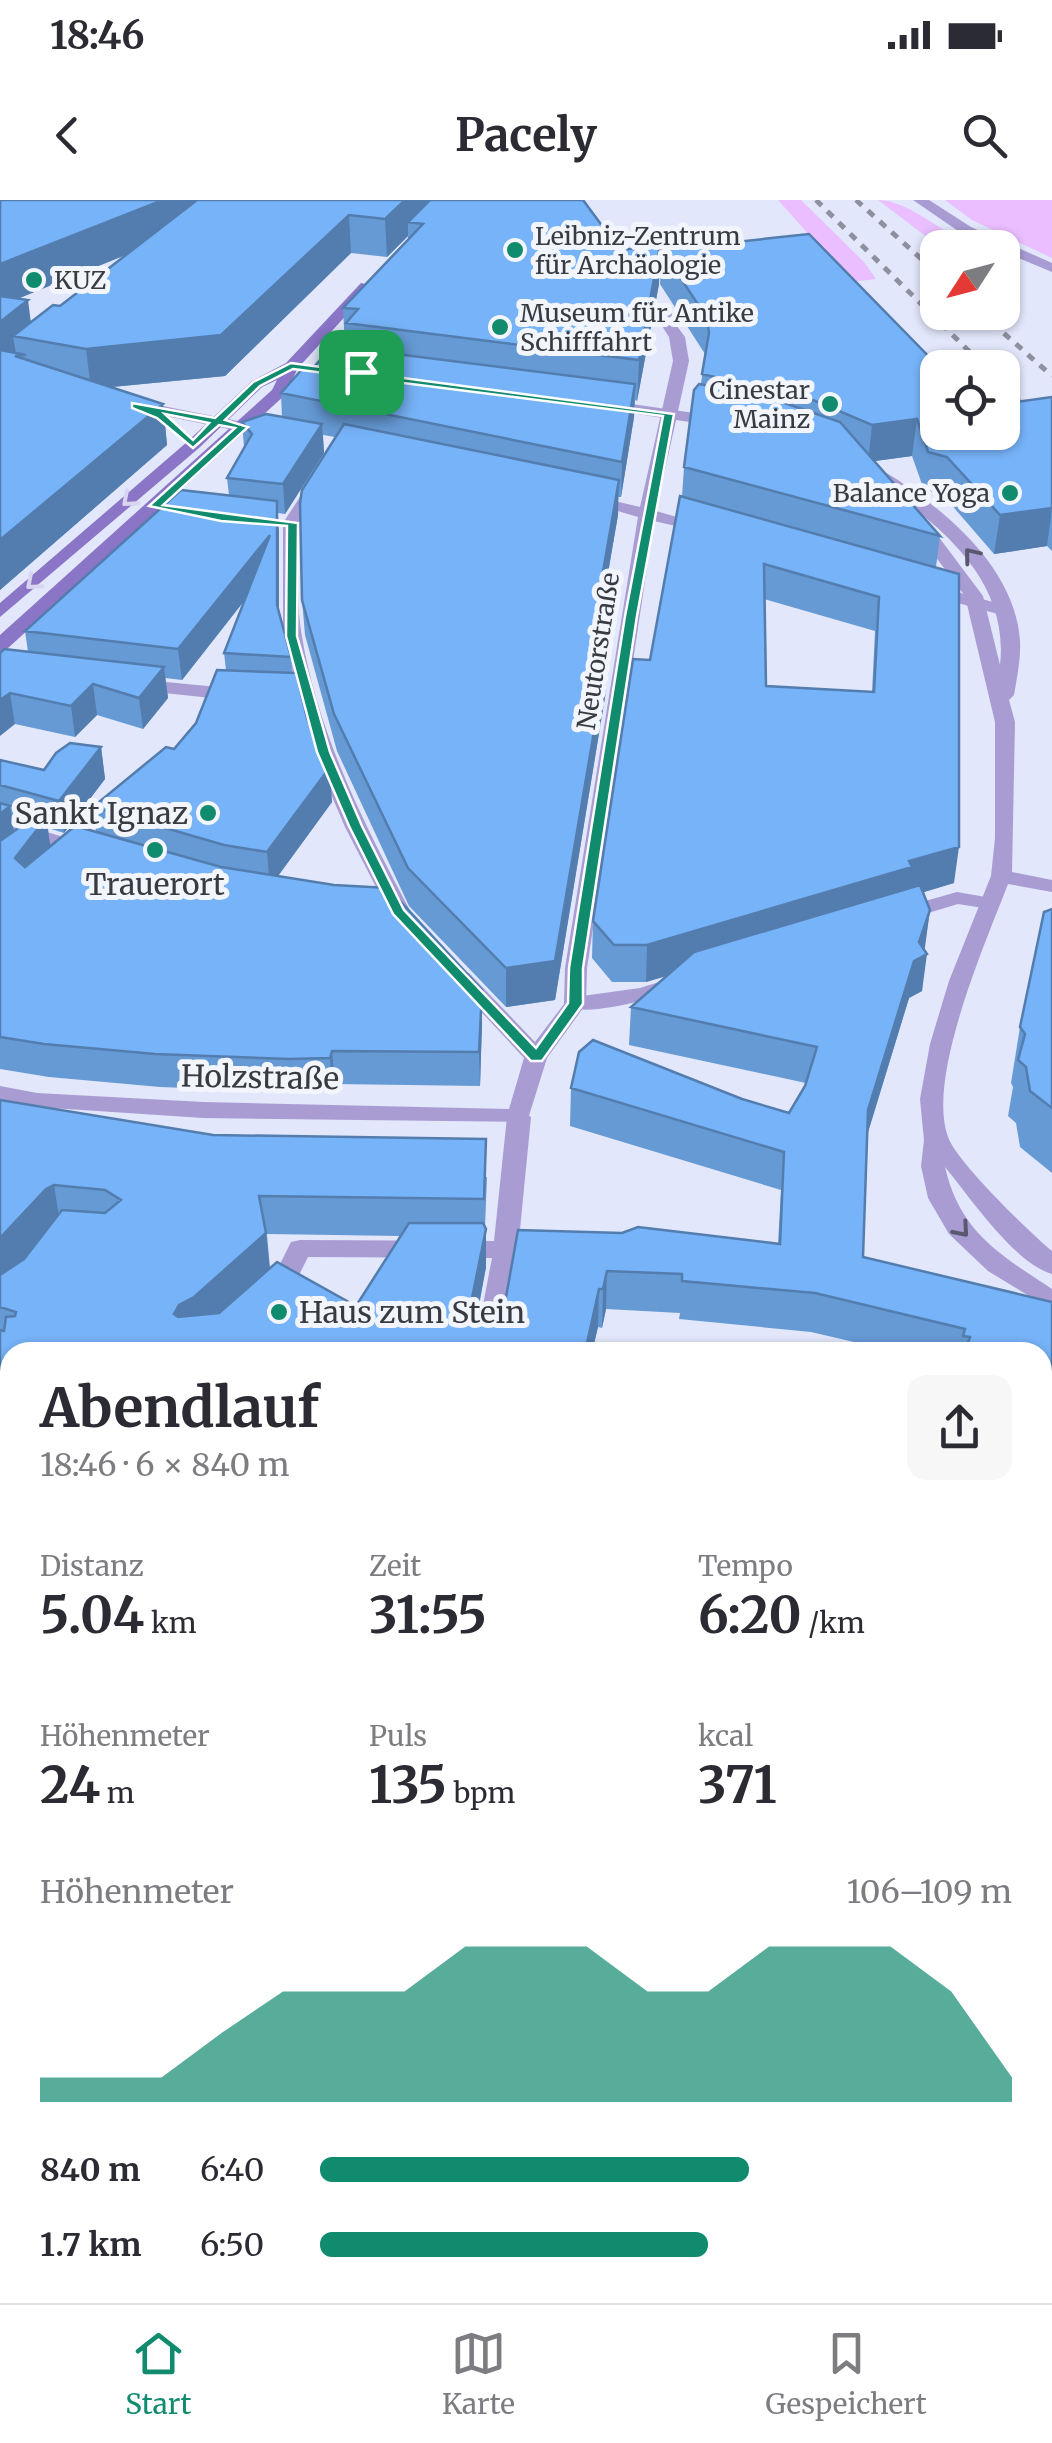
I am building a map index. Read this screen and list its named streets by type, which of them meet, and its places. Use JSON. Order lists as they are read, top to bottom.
{
  "streets": {
    "street": ["Neutorstraße", "Holzstraße"]
  },
  "places": [
    "Leibniz-Zentrum für Archäologie",
    "KUZ",
    "Museum für Antike Schifffahrt",
    "Cinestar Mainz",
    "Balance Yoga",
    "Sankt Ignaz",
    "Trauerort",
    "Haus zum Stein"
  ],
  "north": "bottom left",
  "page": {
    "status": "18:46",
    "header": "Pacely",
    "heading": ["Abendlauf", "18:46 · 6 × 840 m"],
    "stats": [
      ["Distanz", "5.04 km"],
      ["Zeit", "31:55"],
      ["Tempo", "6:20 /km"],
      ["Höhenmeter", "24 m"],
      ["Puls", "135 bpm"],
      ["kcal", "371"]
    ],
    "chart": ["Höhenmeter", "106–109 m"],
    "list": [
      {
        "name": "840 m",
        "note": "6:40"
      },
      {
        "name": "1.7 km",
        "note": "6:50"
      }
    ],
    "tabs": ["Start", "Karte", "Gespeichert"]
  }
}
